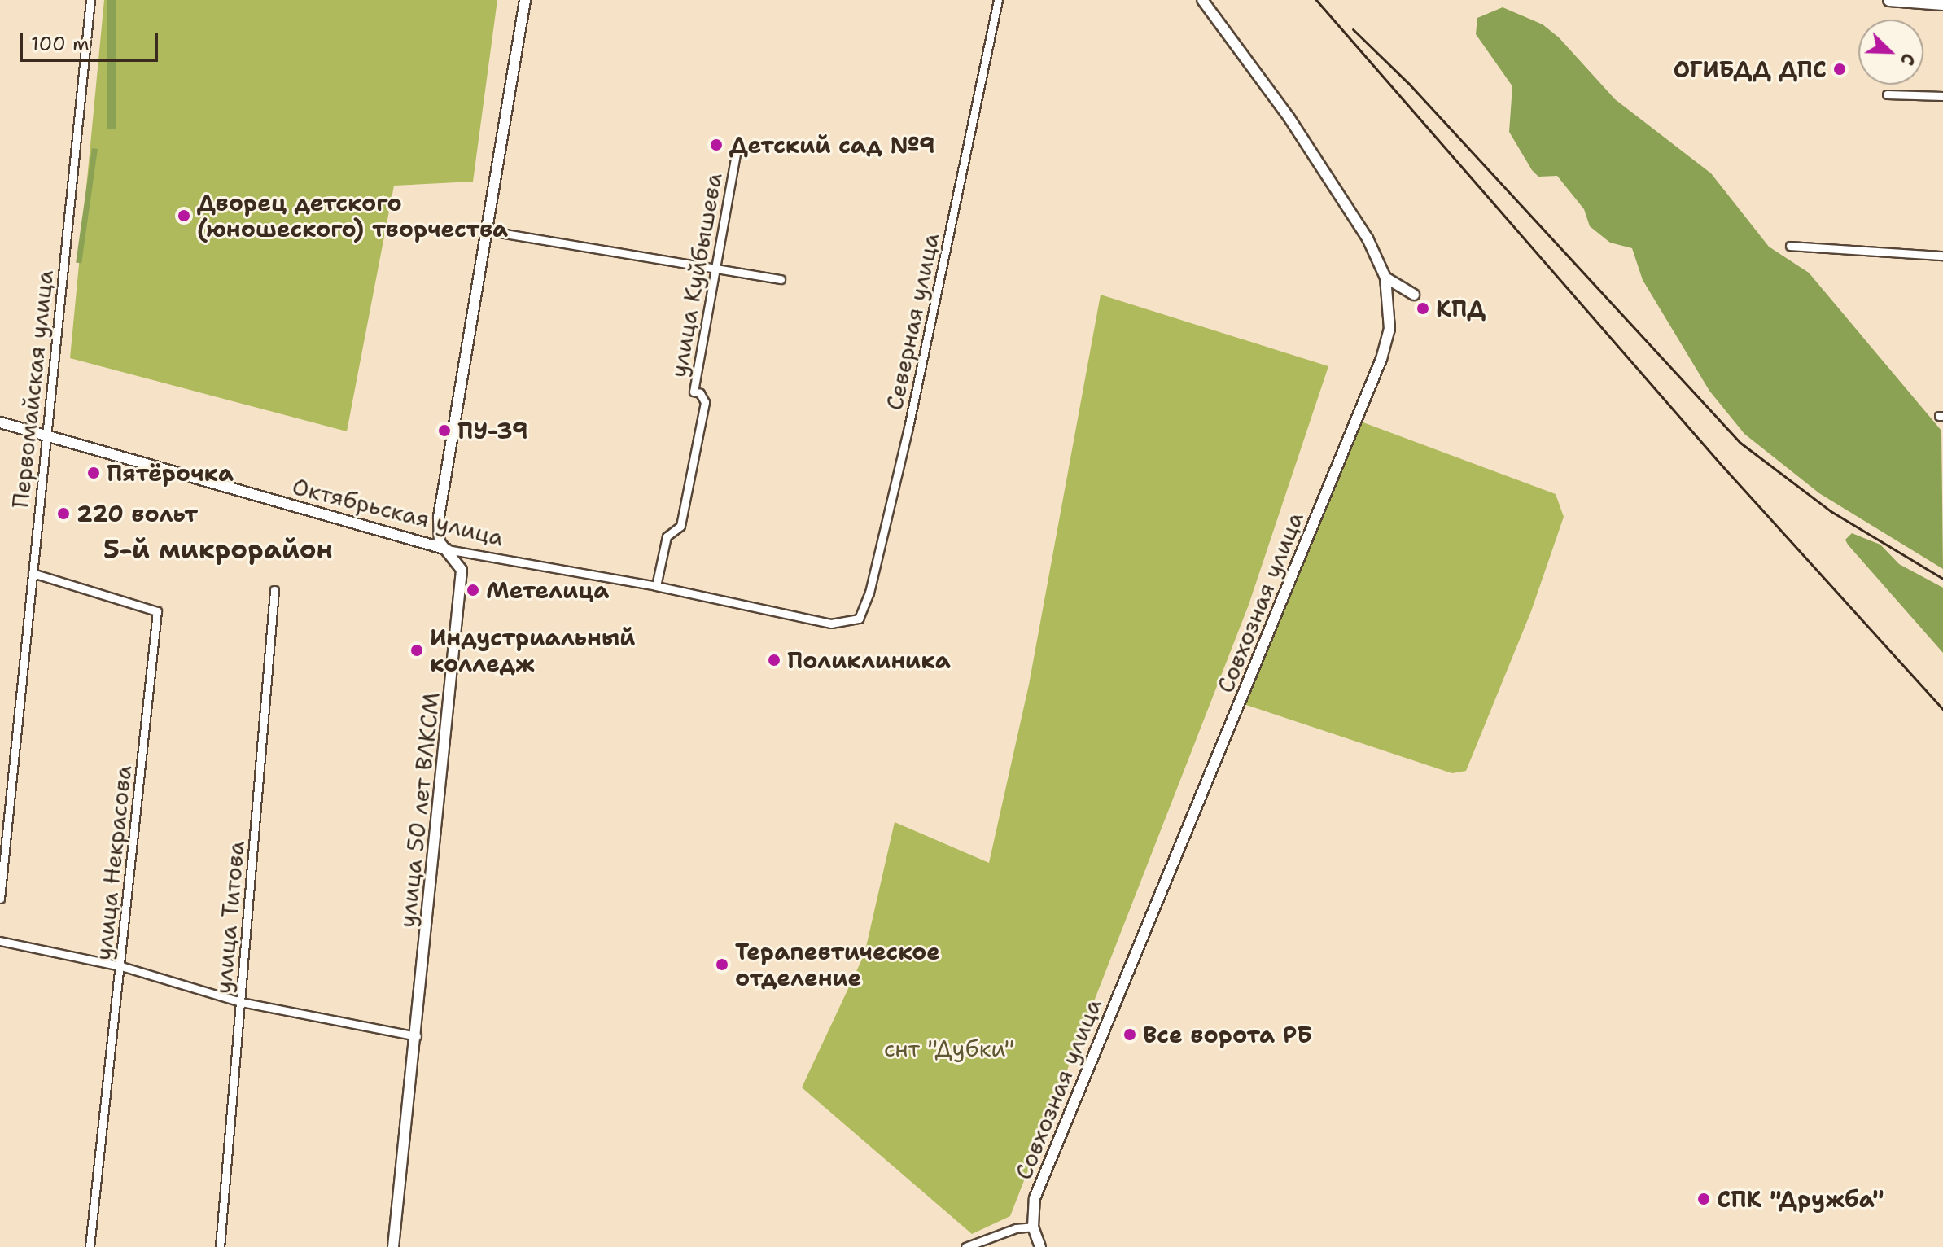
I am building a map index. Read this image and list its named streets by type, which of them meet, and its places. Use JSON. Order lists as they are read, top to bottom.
{
  "streets": {
    "street": [
      "улица Куйбышева",
      "Северная улица",
      "Первомайская улица",
      "Октябрьская улица",
      "Совхозная улица",
      "улица 50 лет ВЛКСМ",
      "улица Некрасова",
      "улица Титова"
    ]
  },
  "crossings": [
    ["улица Куйбышева", "Октябрьская улица"],
    ["Северная улица", "Октябрьская улица"],
    ["Первомайская улица", "Октябрьская улица"],
    ["Первомайская улица", "улица Некрасова"],
    ["Октябрьская улица", "улица 50 лет ВЛКСМ"]
  ],
  "districts": ["5-й микрорайон"],
  "parks": ["снт \"Дубки\""],
  "places": [
    "ОГИБДД ДПС",
    "Детский сад №9",
    "Дворец детского (юношеского) творчества",
    "КПД",
    "ПУ-39",
    "Пятёрочка",
    "220 вольт",
    "Метелица",
    "Индустриальный колледж",
    "Поликлиника",
    "Терапевтическое отделение",
    "Все ворота РБ",
    "СПК \"Дружба\""
  ],
  "scale_bar": "100 m",
  "north": "bottom right"
}
